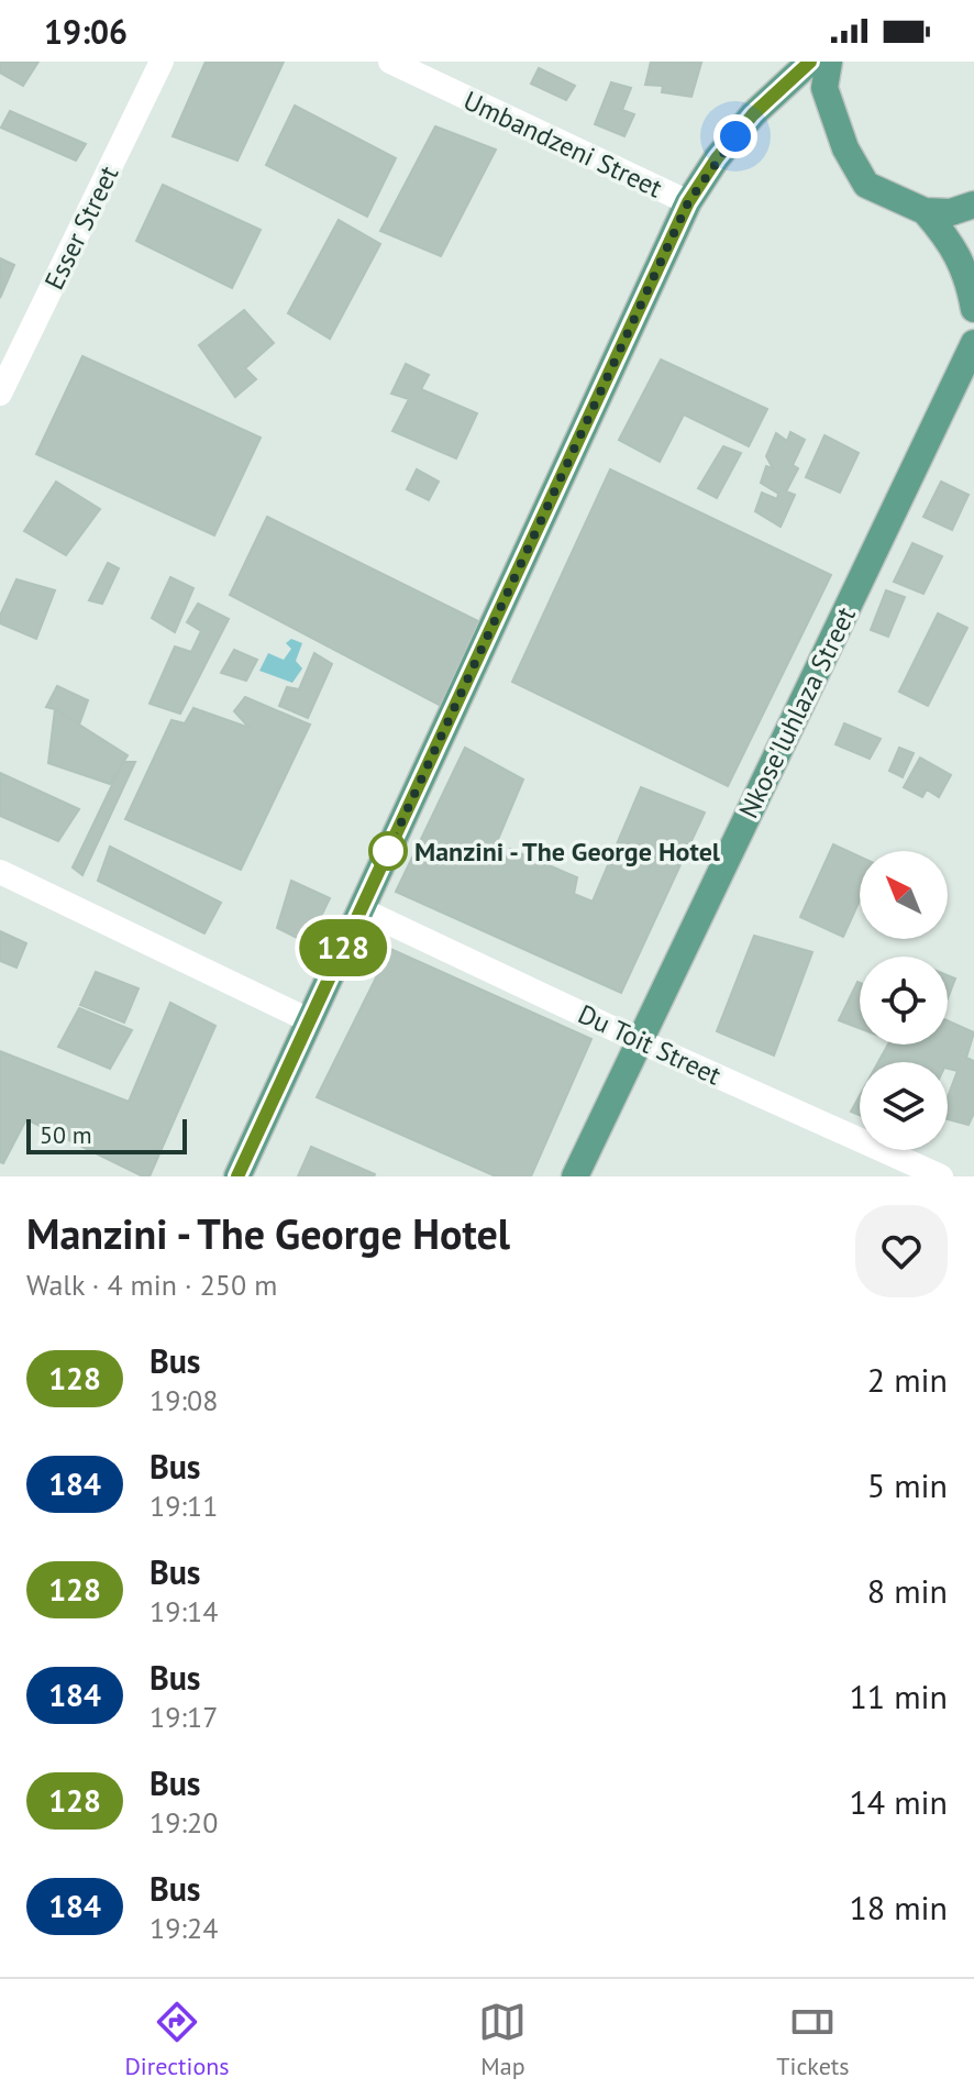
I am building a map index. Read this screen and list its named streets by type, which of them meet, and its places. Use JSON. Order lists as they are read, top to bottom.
{
  "streets": {
    "main road": ["Nkose'luhlaza Street"],
    "street": ["Umbandzeni Street", "Esser Street", "Du Toit Street"]
  },
  "crossings": [
    ["Nkose'luhlaza Street", "Du Toit Street"]
  ],
  "places": ["Manzini - The George Hotel"],
  "lines": ["bus line 128"],
  "scale_bar": "50 m",
  "north": "top left",
  "page": {
    "status": "19:06",
    "on_map": "128",
    "scale": "50 m",
    "heading": ["Manzini - The George Hotel", "Walk · 4 min · 250 m"],
    "list": [
      {
        "mark": "128",
        "name": "Bus",
        "note": "19:08",
        "value": "2 min"
      },
      {
        "mark": "184",
        "name": "Bus",
        "note": "19:11",
        "value": "5 min"
      },
      {
        "mark": "128",
        "name": "Bus",
        "note": "19:14",
        "value": "8 min"
      },
      {
        "mark": "184",
        "name": "Bus",
        "note": "19:17",
        "value": "11 min"
      },
      {
        "mark": "128",
        "name": "Bus",
        "note": "19:20",
        "value": "14 min"
      },
      {
        "mark": "184",
        "name": "Bus",
        "note": "19:24",
        "value": "18 min"
      }
    ],
    "tabs": ["Directions", "Map", "Tickets"]
  }
}
